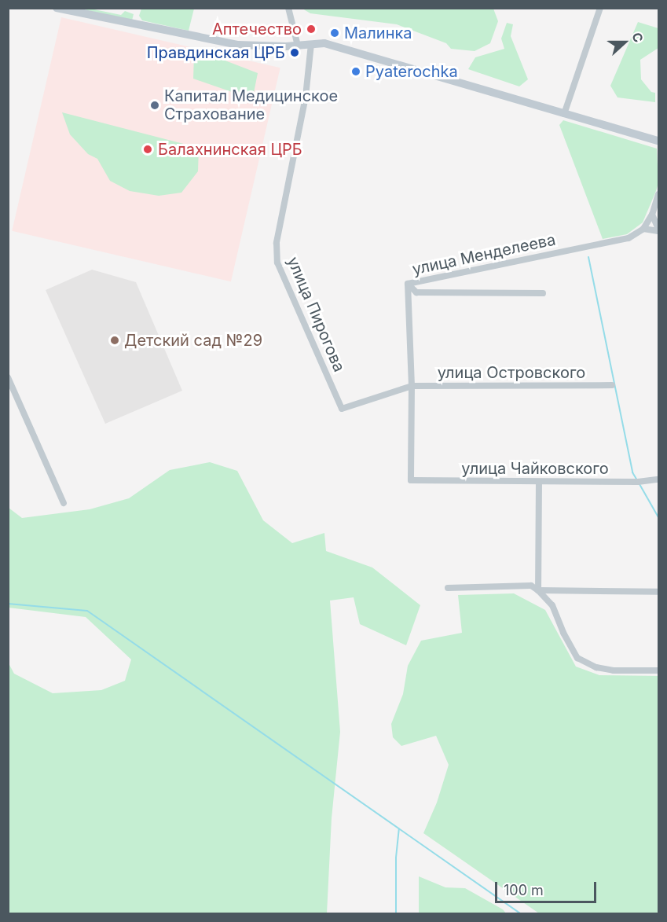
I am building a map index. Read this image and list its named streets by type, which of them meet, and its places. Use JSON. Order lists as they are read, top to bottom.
{
  "streets": {
    "street": [
      "улица Менделеева",
      "улица Пирогова",
      "улица Островского",
      "улица Чайковского"
    ]
  },
  "crossings": [
    ["улица Пирогова", "улица Островского"],
    ["улица Пирогова", "улица Чайковского"],
    ["улица Островского", "улица Чайковского"]
  ],
  "places": [
    "Аптечество",
    "Малинка",
    "Правдинская ЦРБ",
    "Pyaterochka",
    "Капитал Медицинское Страхование",
    "Балахнинская ЦРБ",
    "Детский сад №29"
  ],
  "scale_bar": "100 m",
  "north": "right"
}
